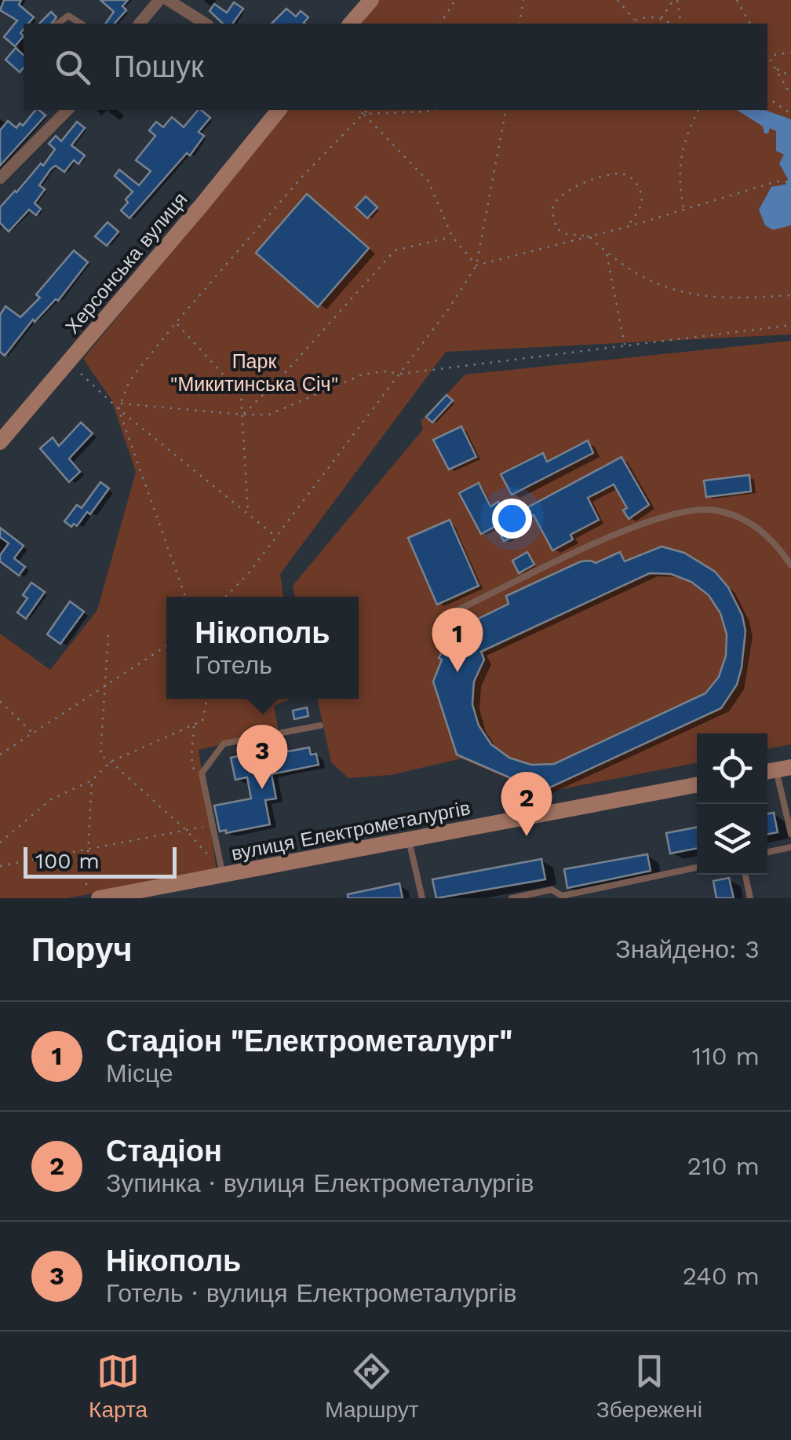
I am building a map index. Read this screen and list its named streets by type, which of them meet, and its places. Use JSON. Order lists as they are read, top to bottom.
{
  "streets": {
    "main road": ["Херсонська вулиця", "вулиця Електрометалургів"]
  },
  "parks": ["Парк \"Микитинська Січ\""],
  "scale_bar": "100 m",
  "page": {
    "search": "Пошук",
    "popup": ["Нікополь", "Готель"],
    "pins": ["1", "3", "2"],
    "scale": "100 m",
    "heading": ["Поруч", "Знайдено: 3"],
    "list": [
      {
        "mark": "1",
        "name": "Стадіон \"Електрометалург\"",
        "note": "Місце",
        "value": "110 m"
      },
      {
        "mark": "2",
        "name": "Стадіон",
        "note": "Зупинка · вулиця Електрометалургів",
        "value": "210 m"
      },
      {
        "mark": "3",
        "name": "Нікополь",
        "note": "Готель · вулиця Електрометалургів",
        "value": "240 m"
      }
    ],
    "nav": ["Карта", "Маршрут", "Збережені"]
  }
}
